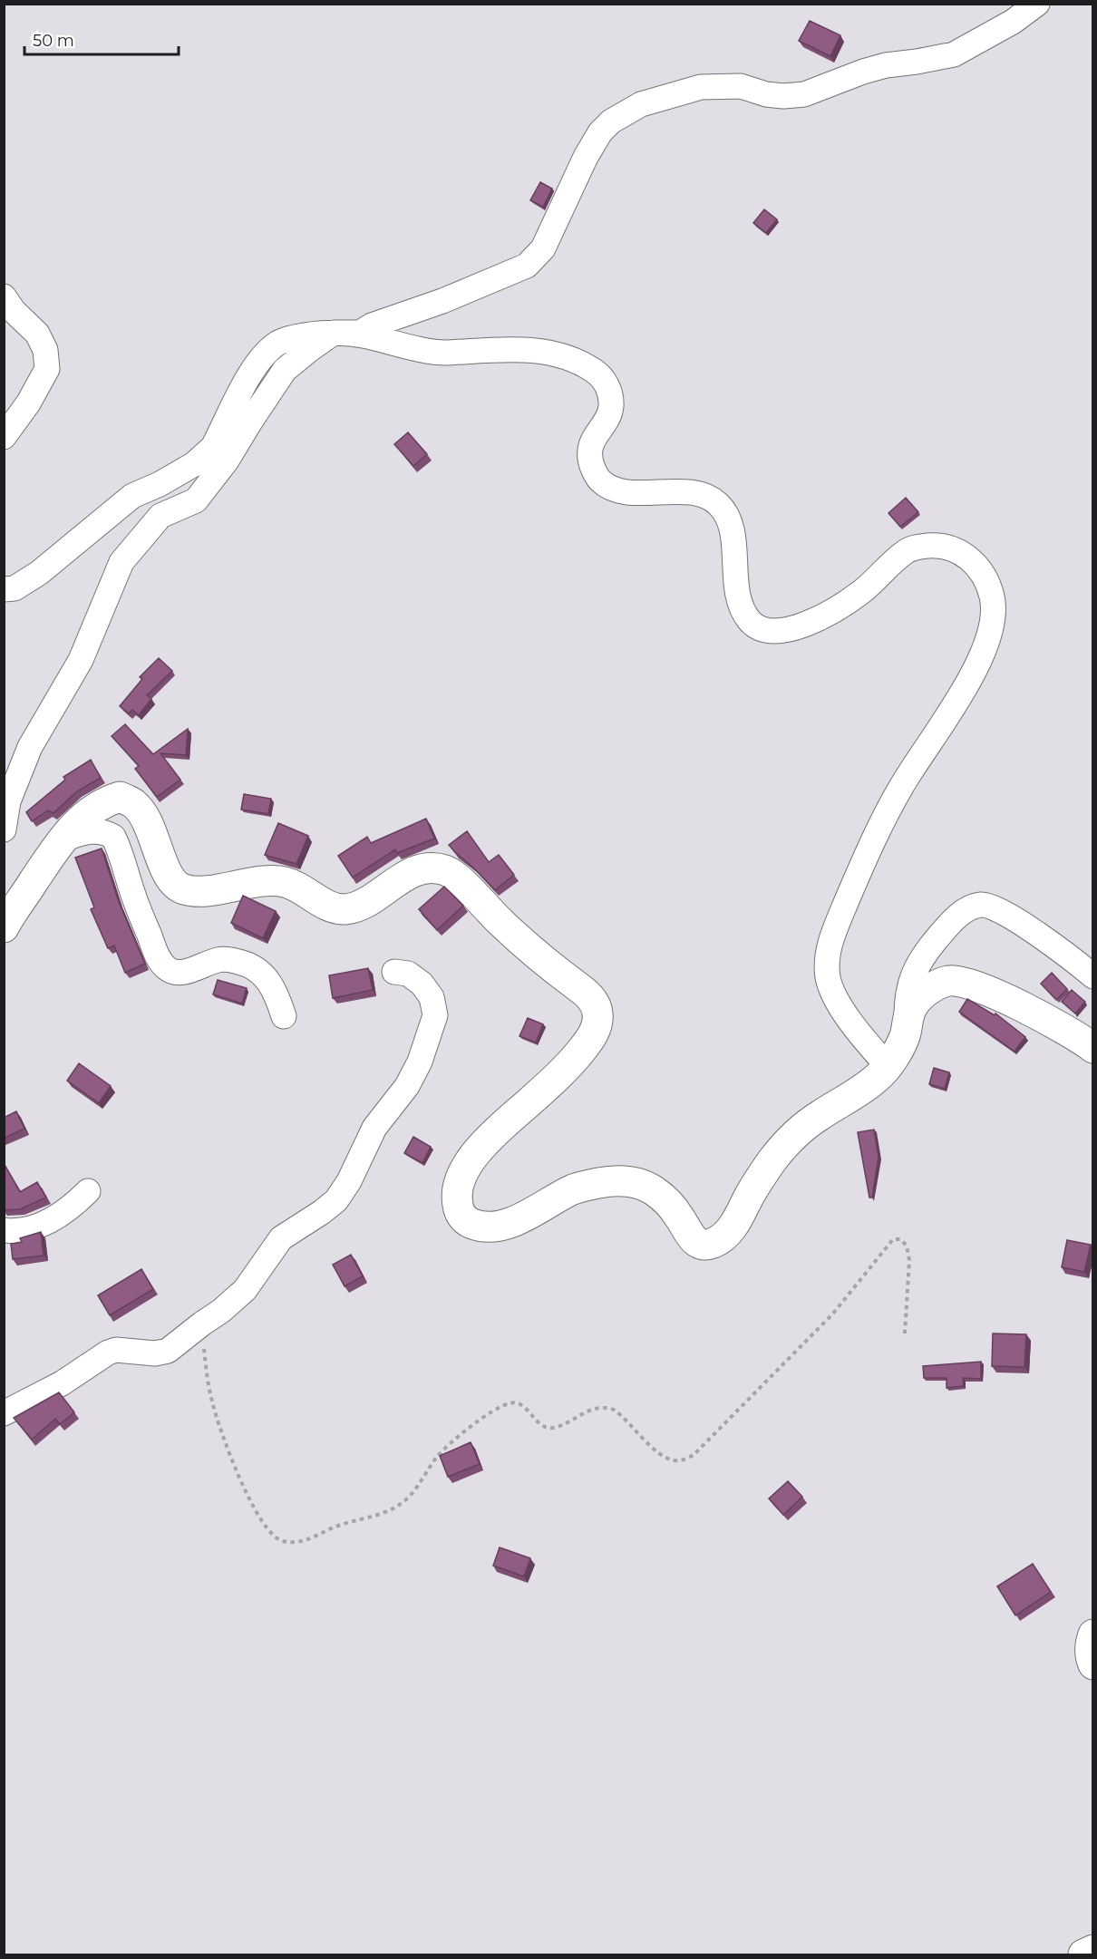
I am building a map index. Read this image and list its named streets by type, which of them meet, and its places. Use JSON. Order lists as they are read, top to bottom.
{
  "scale_bar": "50 m"
}
